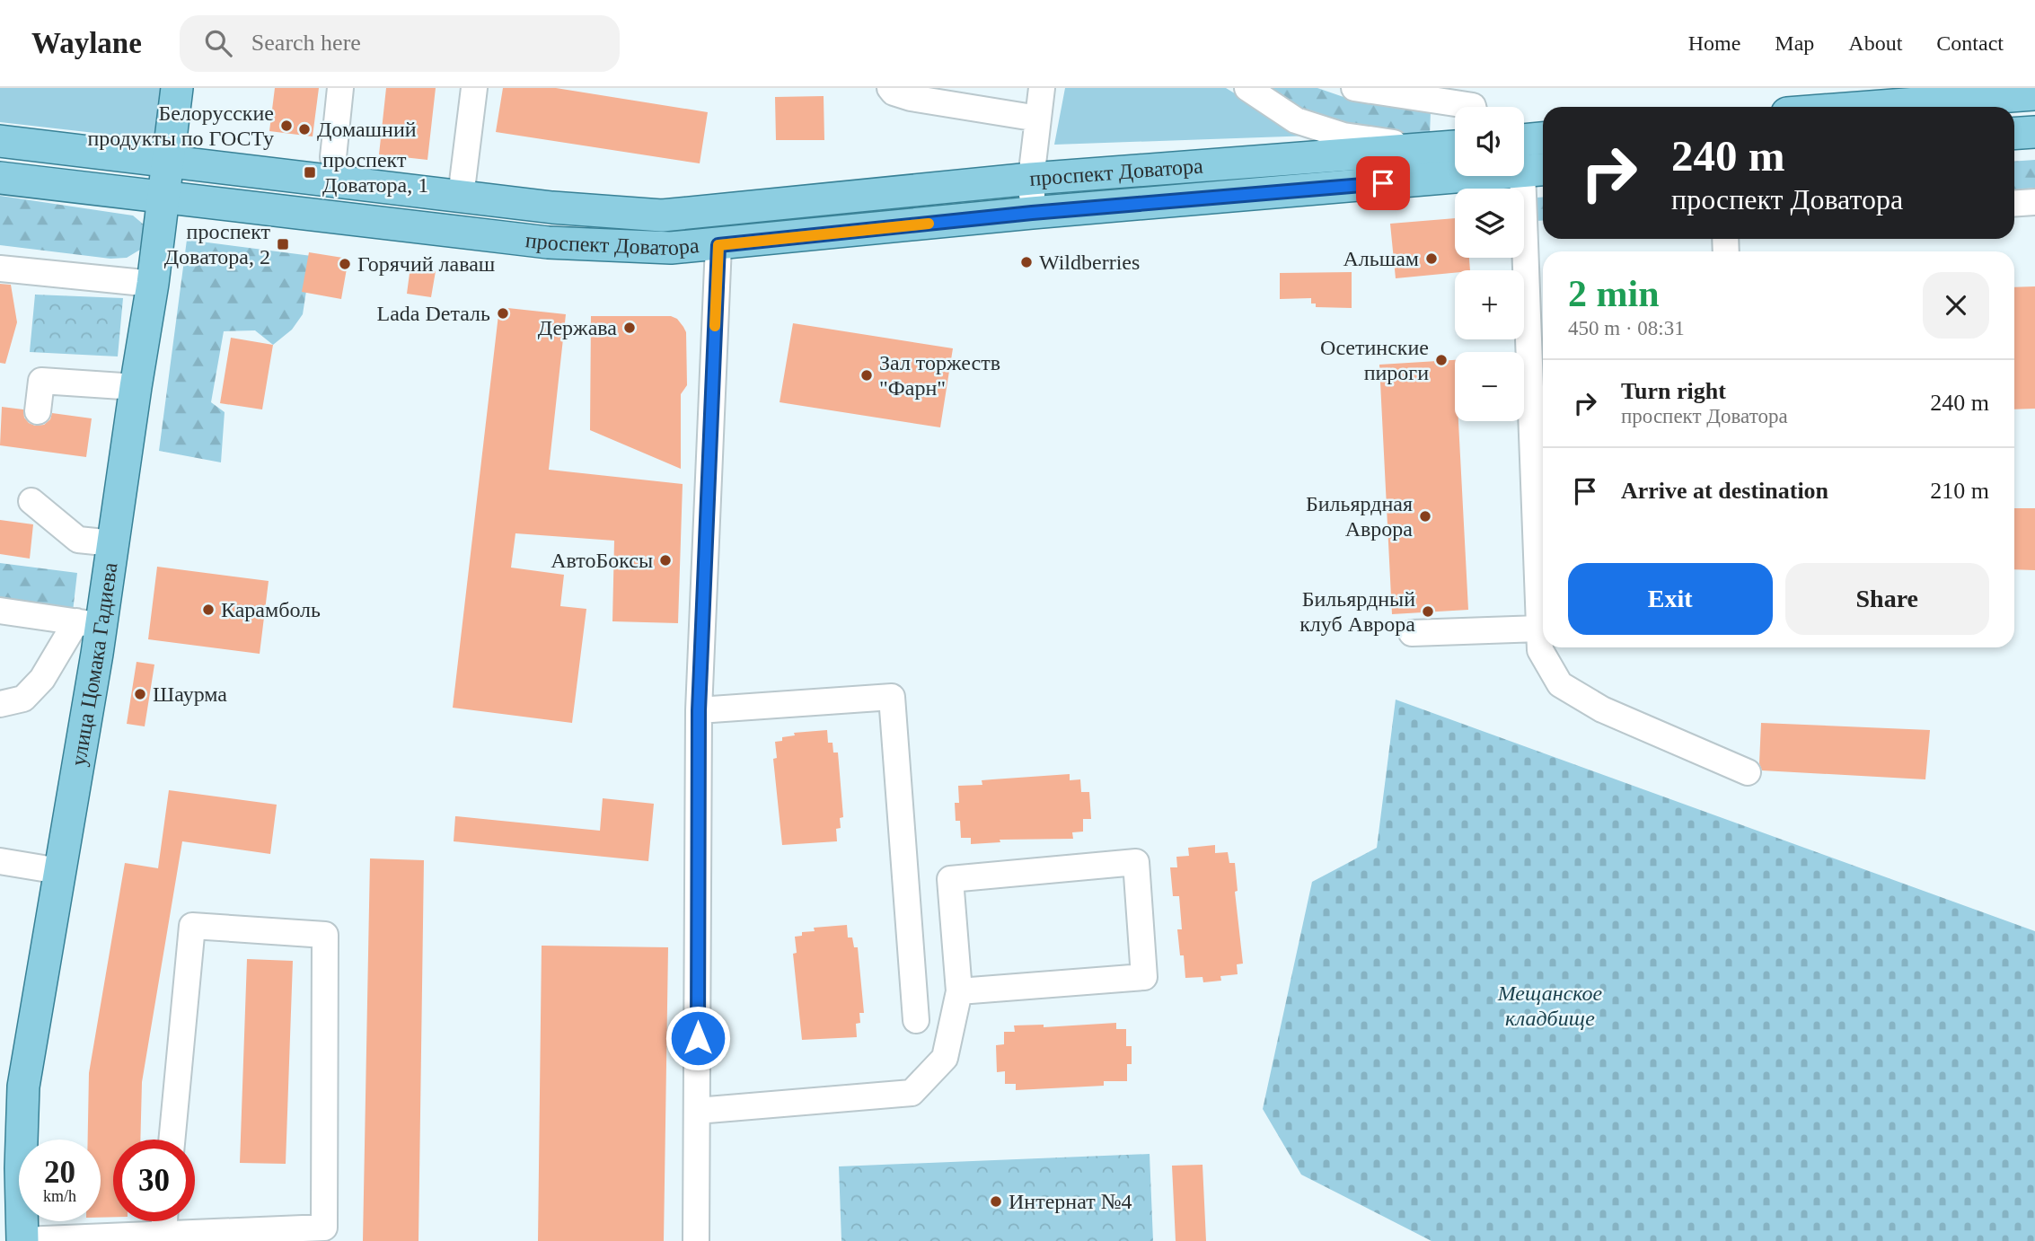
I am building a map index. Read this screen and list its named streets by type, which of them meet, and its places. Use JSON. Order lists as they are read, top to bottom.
{
  "streets": {
    "main road": ["проспект Доватора", "улица Цомака Гадиева"]
  },
  "crossings": [
    ["проспект Доватора", "улица Цомака Гадиева"]
  ],
  "parks": ["Мещанское кладбище"],
  "places": {
    "other": [
      "Белорусские продукты по ГОСТу",
      "Домашний",
      "Альшам",
      "Wildberries",
      "Горячий лаваш",
      "Lada Dеталь",
      "Держава",
      "Осетинские пироги",
      "Зал торжеств \"Фарн\"",
      "Бильярдная Аврора",
      "АвтоБоксы",
      "Карамболь",
      "Бильярдный клуб Аврора",
      "Шаурма",
      "Интернат №4"
    ],
    "transit": ["проспект Доватора, 1", "проспект Доватора, 2"]
  },
  "page": {
    "header": "Waylane",
    "search": "Search here",
    "nav": [
      "Home",
      "Map",
      "About",
      "Contact"
    ],
    "map_buttons": ["+", "−"],
    "turn": ["240 m", "проспект Доватора"],
    "heading": ["2 min", "450 m · 08:31"],
    "list": [
      {
        "name": "Turn right",
        "note": "проспект Доватора",
        "value": "240 m"
      },
      {
        "name": "Arrive at destination",
        "value": "210 m"
      }
    ],
    "buttons": ["Exit", "Share"],
    "speed": "20 km/h",
    "limit": "30"
  }
}
